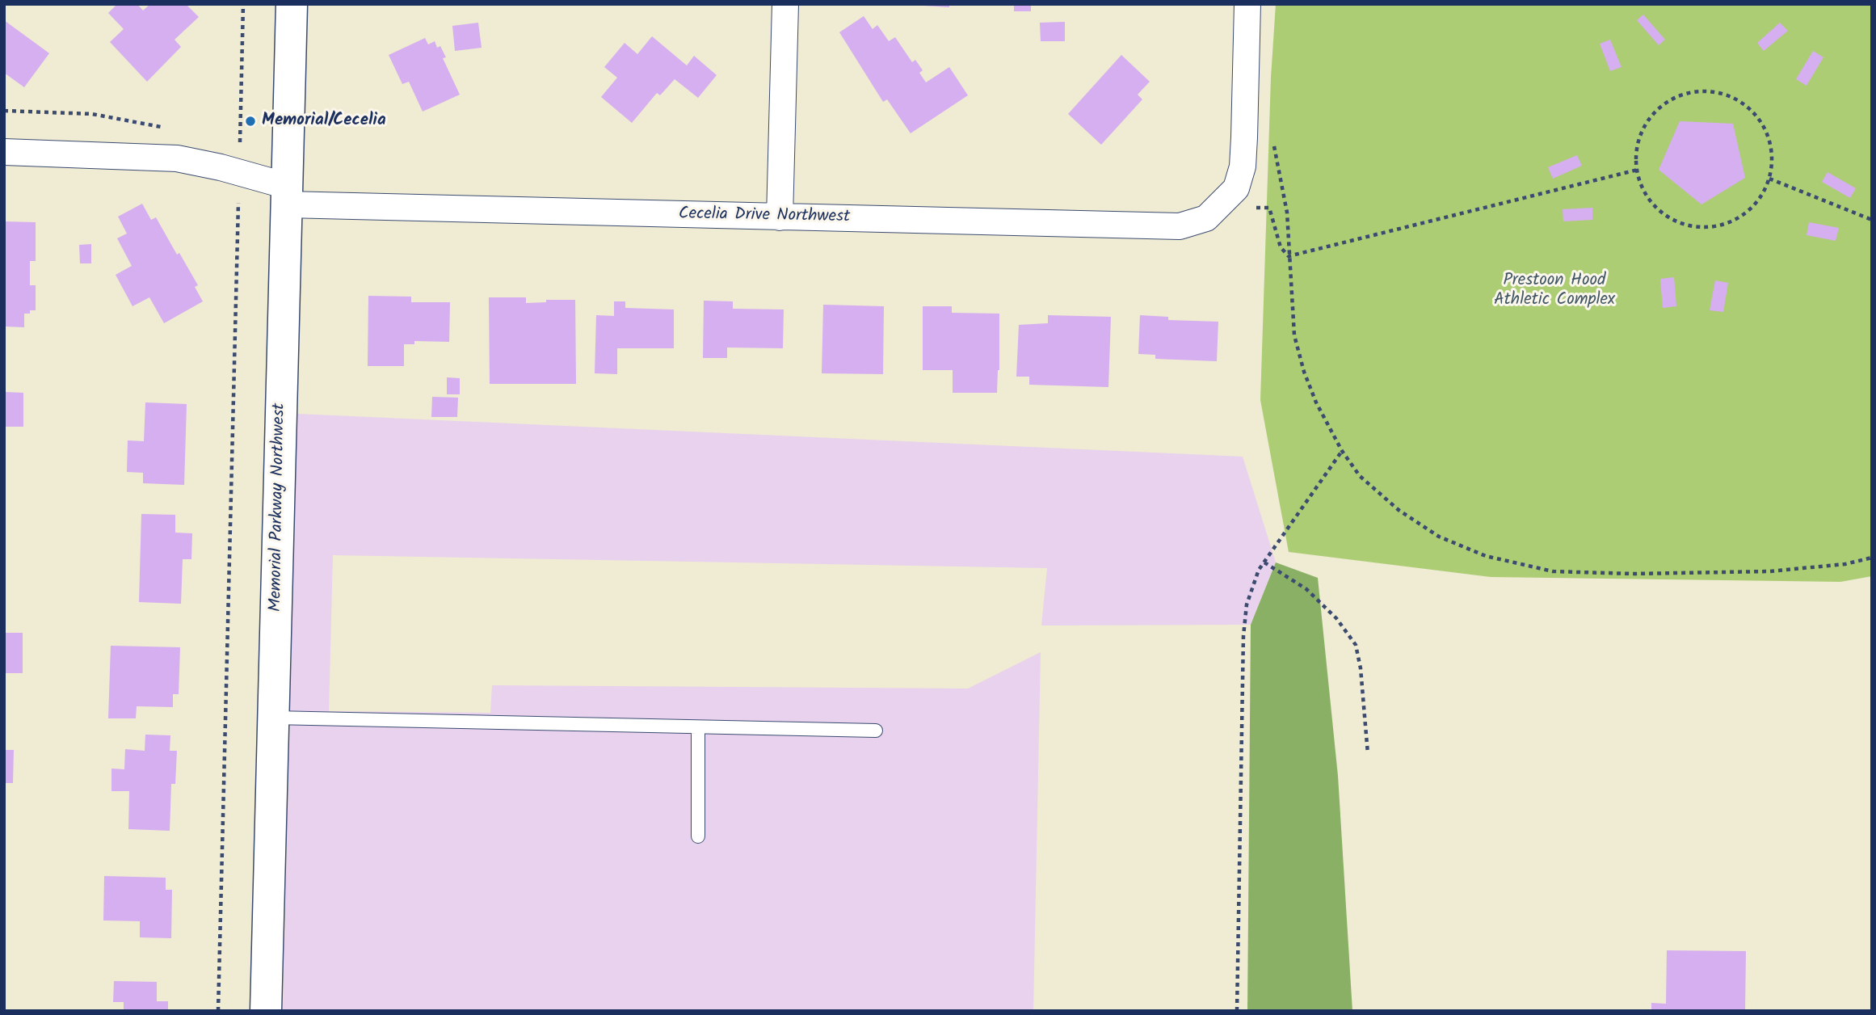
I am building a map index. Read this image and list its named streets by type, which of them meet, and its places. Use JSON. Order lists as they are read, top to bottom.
{
  "streets": {
    "street": ["Cecelia Drive Northwest", "Memorial Parkway Northwest"]
  },
  "crossings": [
    ["Cecelia Drive Northwest", "Memorial Parkway Northwest"]
  ],
  "parks": ["Prestoon Hood Athletic Complex"],
  "places": ["Memorial/Cecelia"]
}
